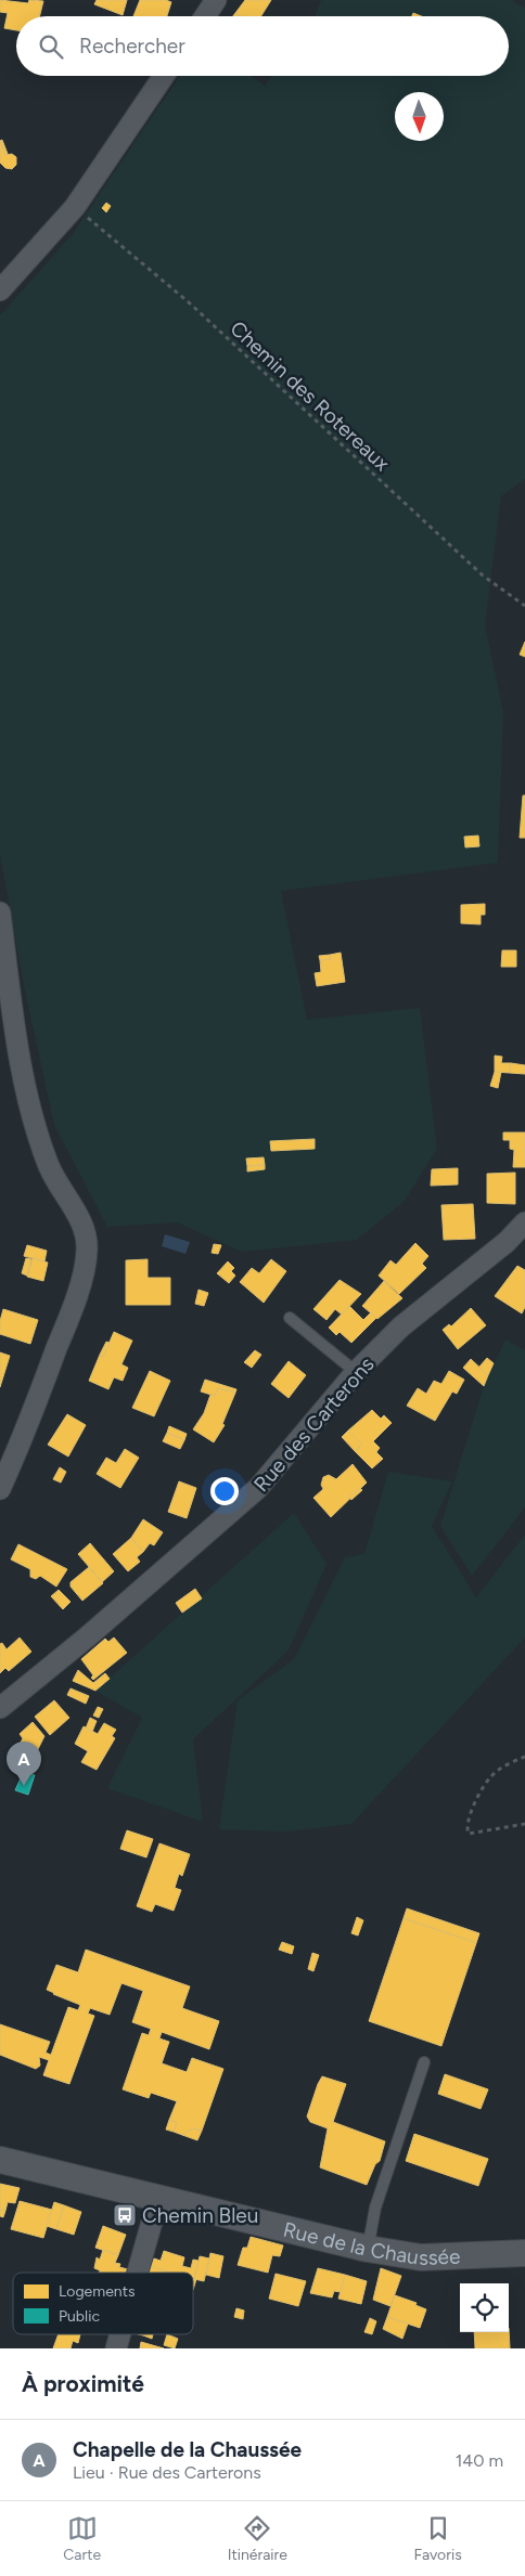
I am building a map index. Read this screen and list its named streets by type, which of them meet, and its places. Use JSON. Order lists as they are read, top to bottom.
{
  "streets": {
    "street": ["Rue des Carterons", "Rue de la Chaussée"],
    "path": ["Chemin des Rotereaux"]
  },
  "places": {
    "bus stop": ["Chemin Bleu"]
  },
  "legend": ["Logements", "Public"],
  "north": "bottom",
  "page": {
    "search": "Rechercher",
    "pins": "A",
    "heading": "À proximité",
    "list": [
      {
        "mark": "A",
        "name": "Chapelle de la Chaussée",
        "note": "Lieu · Rue des Carterons",
        "value": "140 m"
      }
    ],
    "nav": ["Carte", "Itinéraire", "Favoris"]
  }
}
